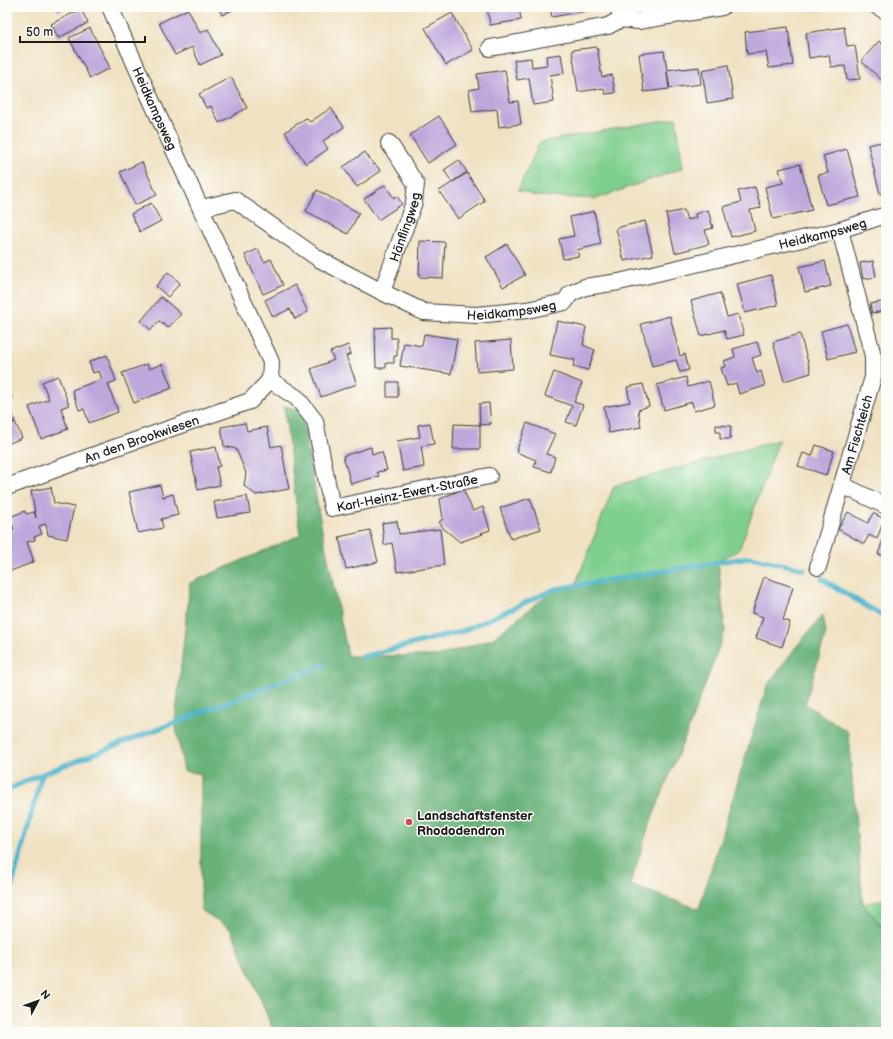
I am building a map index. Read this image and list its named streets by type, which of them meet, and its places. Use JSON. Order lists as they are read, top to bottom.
{
  "streets": {
    "street": [
      "Heidkampsweg",
      "Hänflingweg",
      "Am Fischteich",
      "An den Brookwiesen",
      "Karl-Heinz-Ewert-Straße"
    ]
  },
  "crossings": [
    ["Heidkampsweg", "Hänflingweg"],
    ["Heidkampsweg", "Am Fischteich"],
    ["Heidkampsweg", "An den Brookwiesen"],
    ["Heidkampsweg", "Karl-Heinz-Ewert-Straße"],
    ["An den Brookwiesen", "Karl-Heinz-Ewert-Straße"]
  ],
  "places": ["Landschaftsfenster Rhododendron"],
  "scale_bar": "50 m",
  "north": "top right"
}
